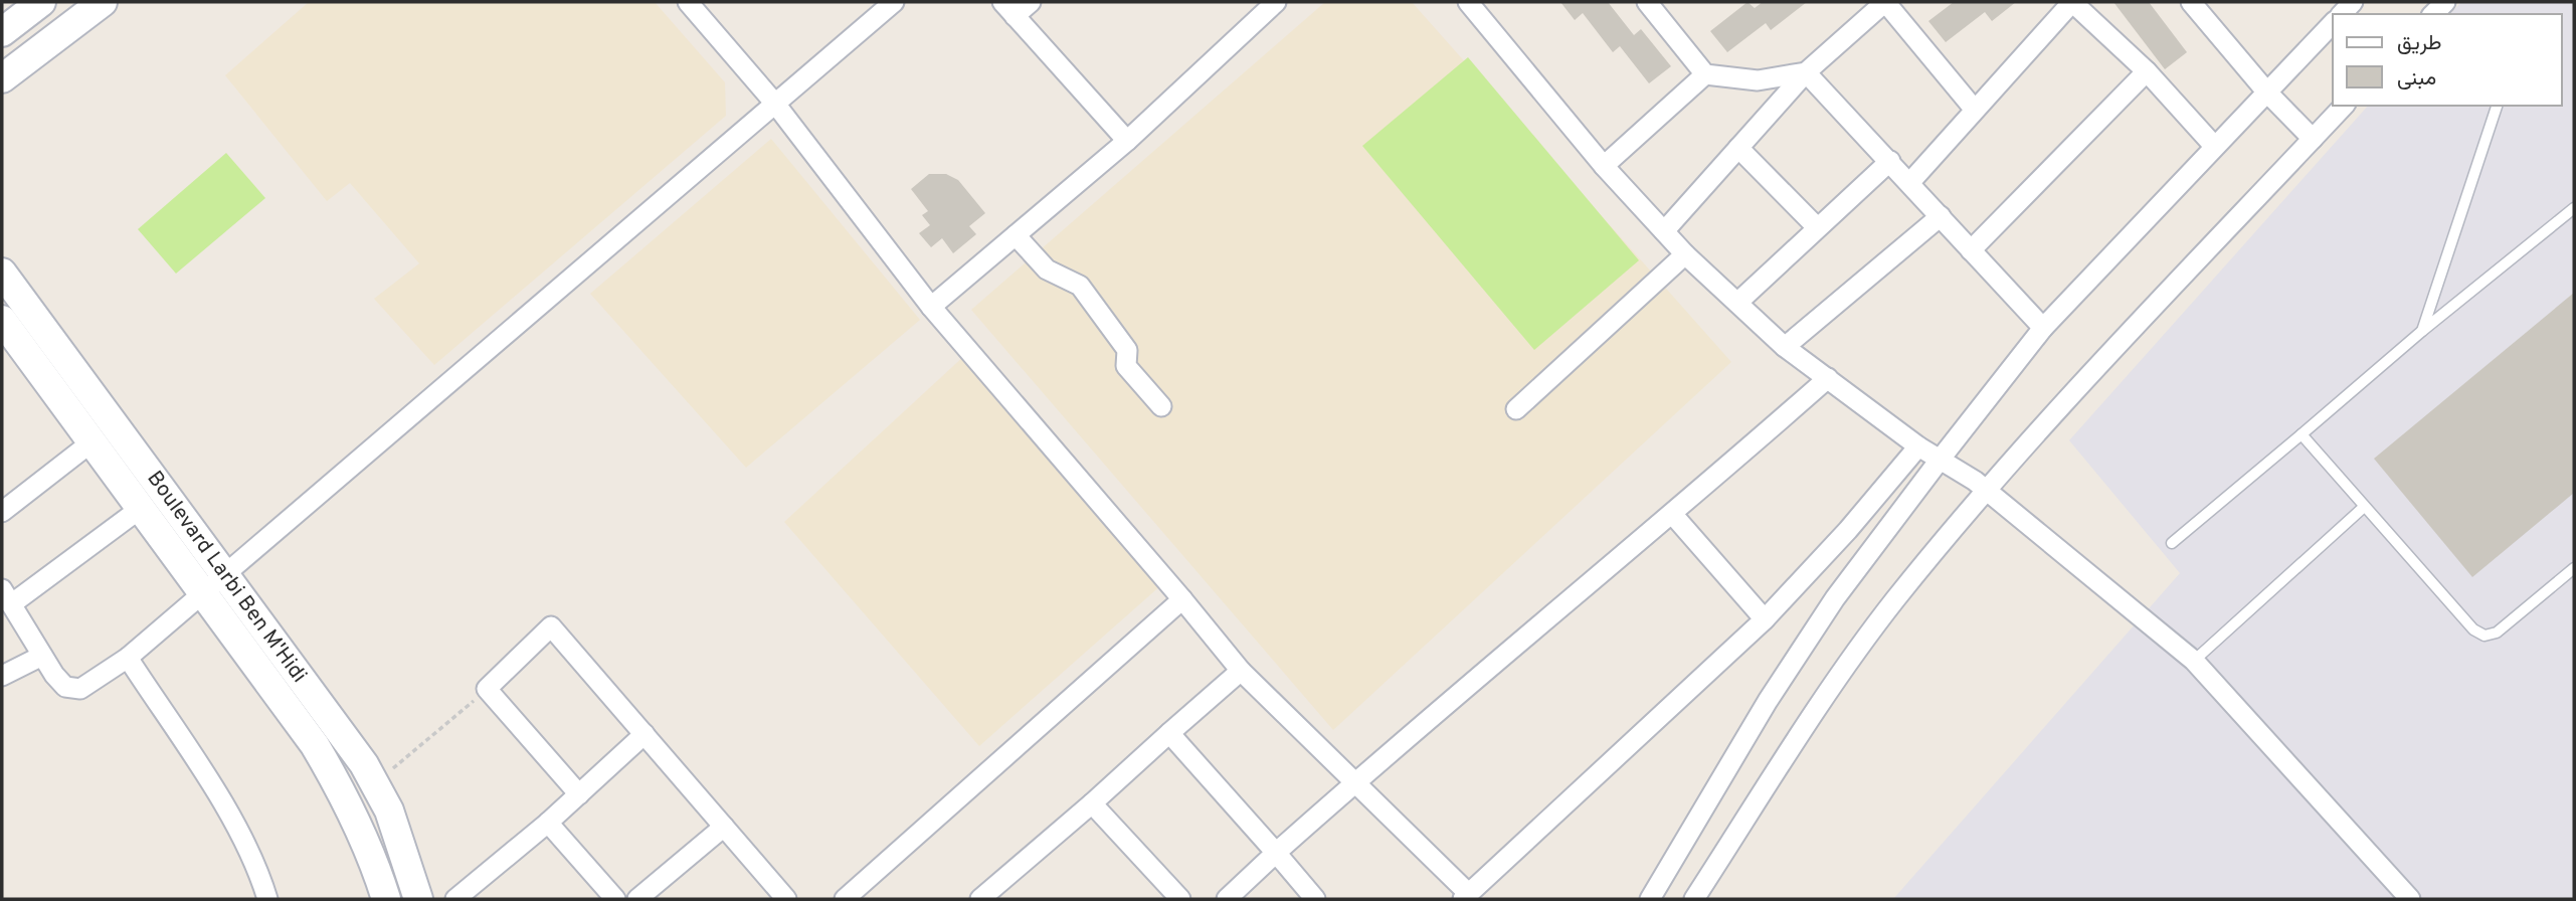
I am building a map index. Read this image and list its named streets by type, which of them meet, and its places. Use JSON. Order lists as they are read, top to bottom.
{
  "streets": {
    "main road": ["Boulevard Larbi Ben M'Hidi"]
  },
  "legend": ["طريق", "مبنى"]
}
